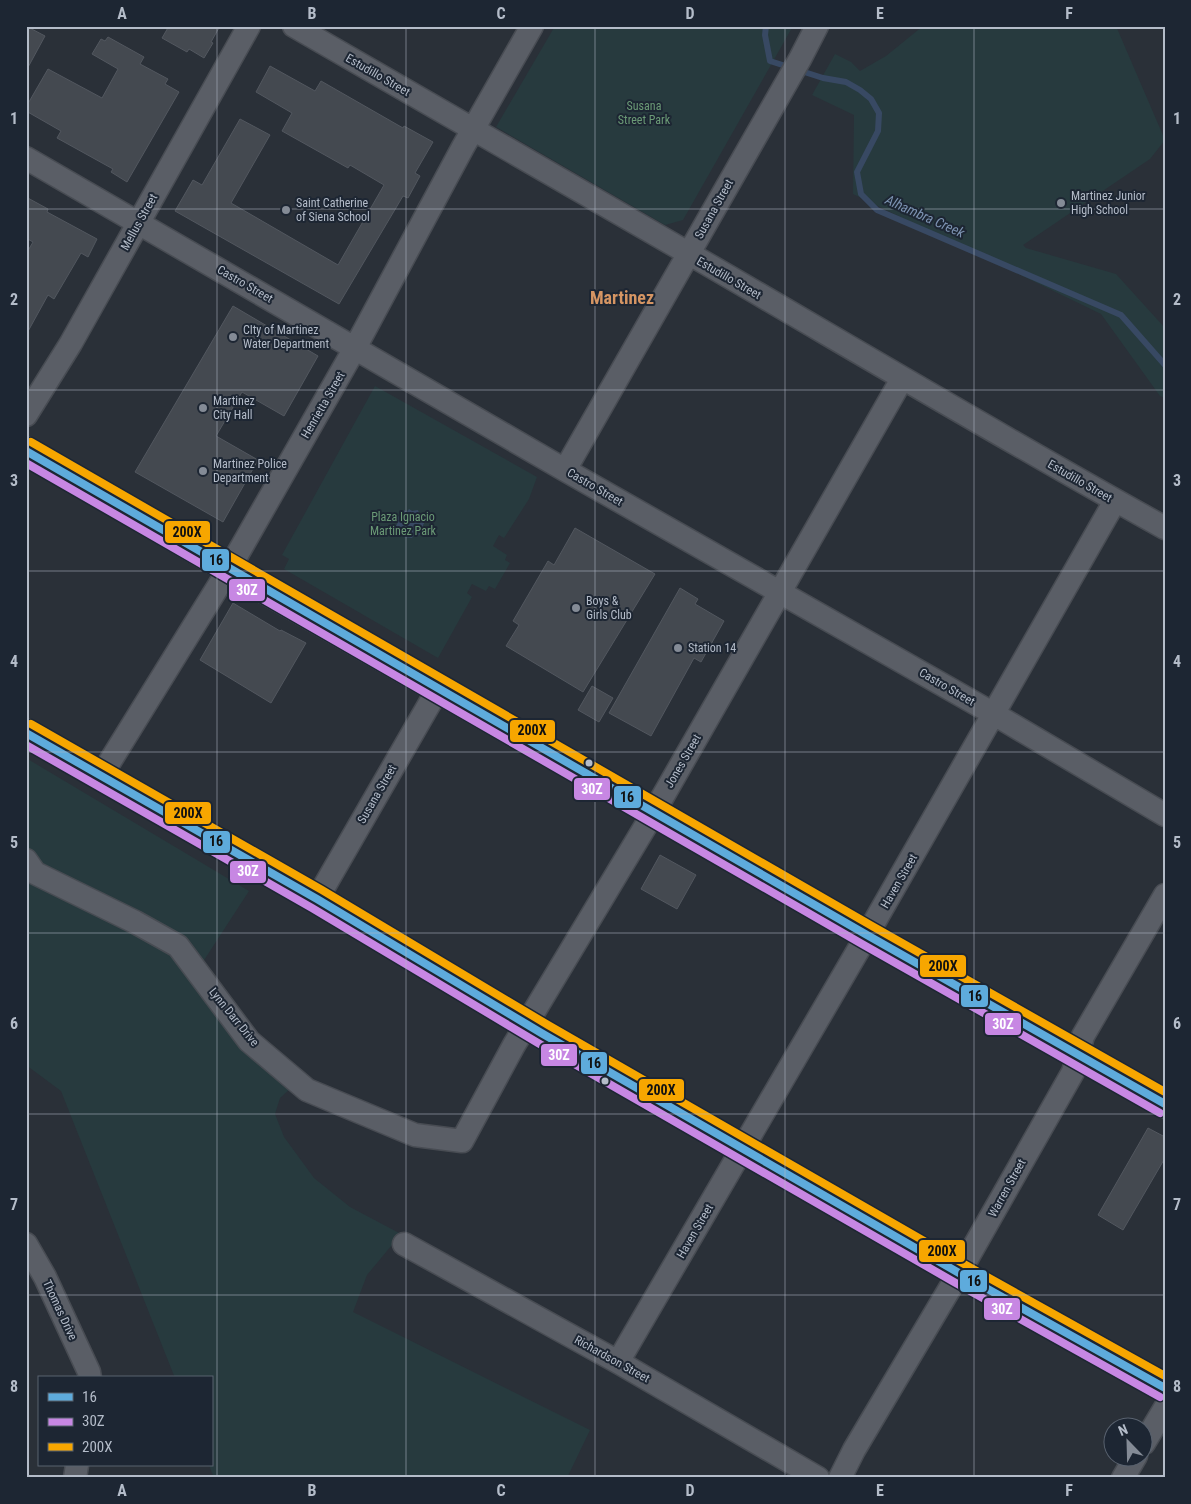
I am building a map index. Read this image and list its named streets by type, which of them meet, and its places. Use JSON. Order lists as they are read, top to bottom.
{
  "streets": {
    "street": [
      "Estudillo Street",
      "Susana Street",
      "Mellus Street",
      "Castro Street",
      "Henrietta Street",
      "Jones Street",
      "Haven Street",
      "Lynn Darr Drive",
      "Warren Street",
      "Thomas Drive",
      "Richardson Street"
    ]
  },
  "crossings": [
    ["Estudillo Street", "Susana Street"],
    ["Estudillo Street", "Henrietta Street"],
    ["Estudillo Street", "Jones Street"],
    ["Estudillo Street", "Haven Street"],
    ["Susana Street", "Castro Street"],
    ["Mellus Street", "Castro Street"],
    ["Castro Street", "Henrietta Street"],
    ["Castro Street", "Jones Street"],
    ["Castro Street", "Haven Street"],
    ["Jones Street", "Lynn Darr Drive"],
    ["Haven Street", "Richardson Street"]
  ],
  "districts": ["Martinez"],
  "water": ["Alhambra Creek"],
  "parks": ["Susana Street Park", "Plaza Ignacio Martinez Park"],
  "places": [
    "Martinez Junior High School",
    "Saint Catherine of Siena School",
    "CIty of Martinez Water Department",
    "Martinez City Hall",
    "Martinez Police Department",
    "Boys & Girls Club",
    "Station 14"
  ],
  "lines": ["transit line 200X", "transit line 16", "transit line 30Z"],
  "legend": ["16", "30Z", "200X"],
  "north": "top left",
  "grid": {
    "columns": [
      "A",
      "B",
      "C",
      "D",
      "E",
      "F"
    ],
    "rows": [
      "1",
      "2",
      "3",
      "4",
      "5",
      "6",
      "7",
      "8"
    ]
  }
}
